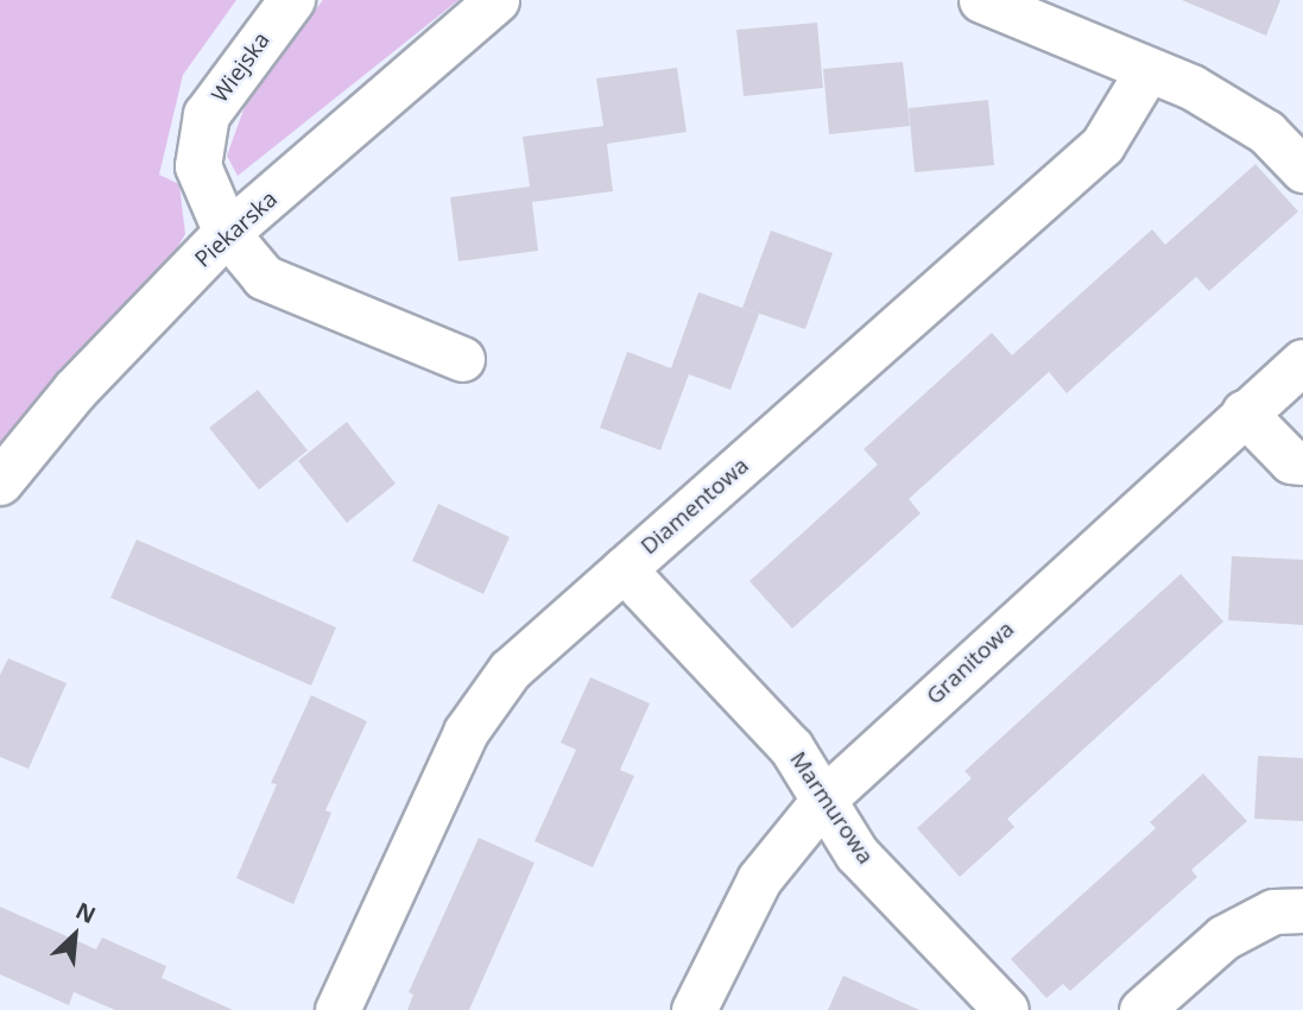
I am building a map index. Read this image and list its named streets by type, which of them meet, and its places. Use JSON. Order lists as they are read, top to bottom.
{
  "streets": {
    "street": [
      "Wiejska",
      "Piekarska",
      "Diamentowa",
      "Granitowa",
      "Marmurowa"
    ]
  },
  "crossings": [
    ["Wiejska", "Piekarska"],
    ["Diamentowa", "Marmurowa"],
    ["Granitowa", "Marmurowa"]
  ],
  "north": "top right"
}
